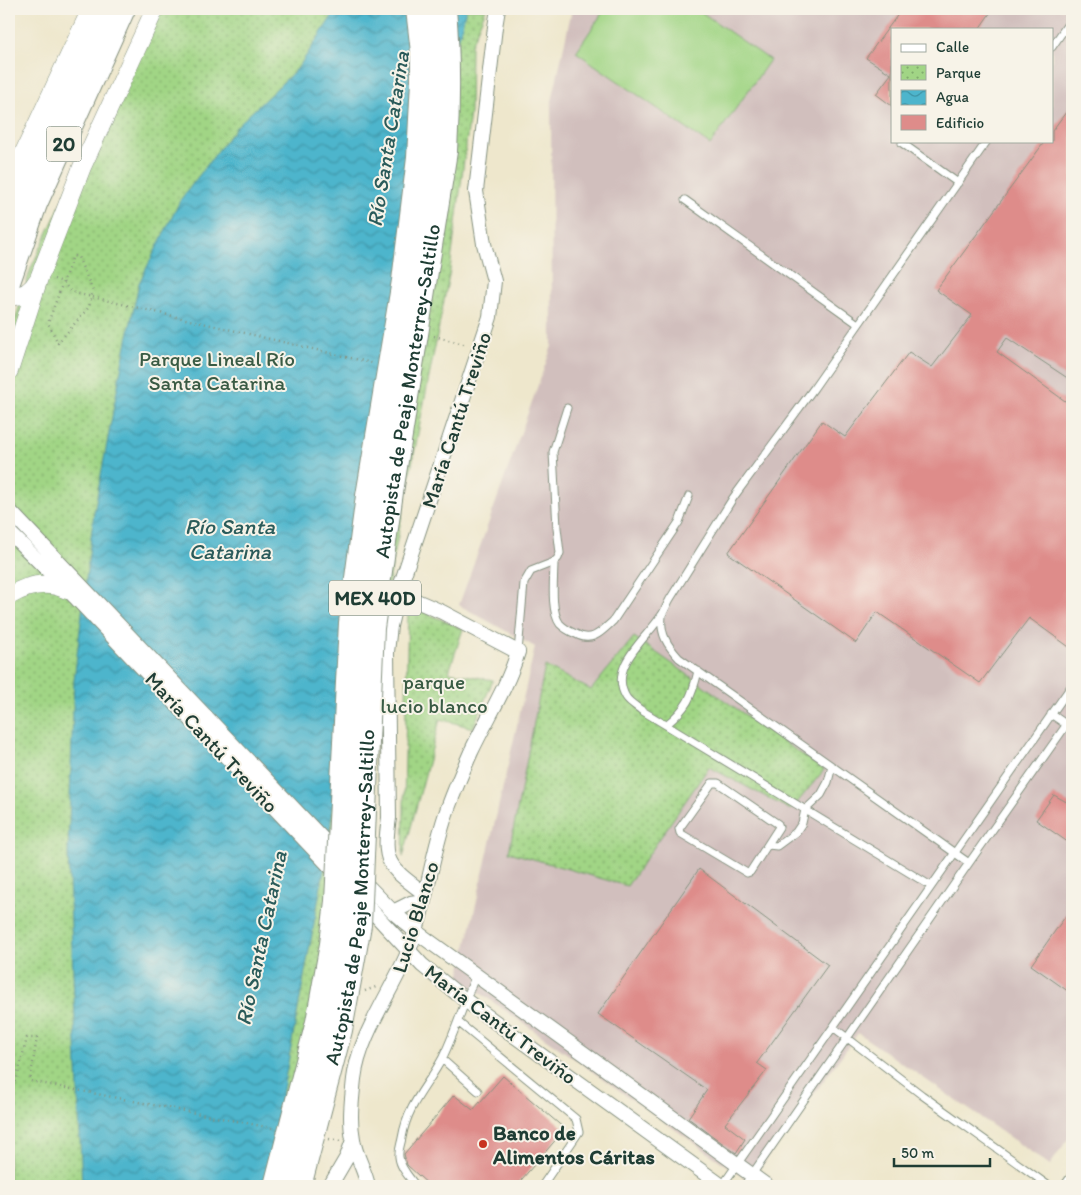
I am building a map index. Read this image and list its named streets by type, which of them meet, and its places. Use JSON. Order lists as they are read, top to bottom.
{
  "streets": {
    "highway": ["Autopista de Peaje Monterrey-Saltillo", "MEX 40D"],
    "main road": ["20"],
    "street": ["María Cantú Treviño", "Lucio Blanco"]
  },
  "crossings": [
    ["María Cantú Treviño", "Lucio Blanco"]
  ],
  "water": ["Río Santa Catarina"],
  "parks": ["Parque Lineal Río Santa Catarina", "parque lucio blanco"],
  "places": ["Banco de Alimentos Cáritas"],
  "legend": [
    "Calle",
    "Parque",
    "Agua",
    "Edificio"
  ],
  "scale_bar": "50 m"
}
